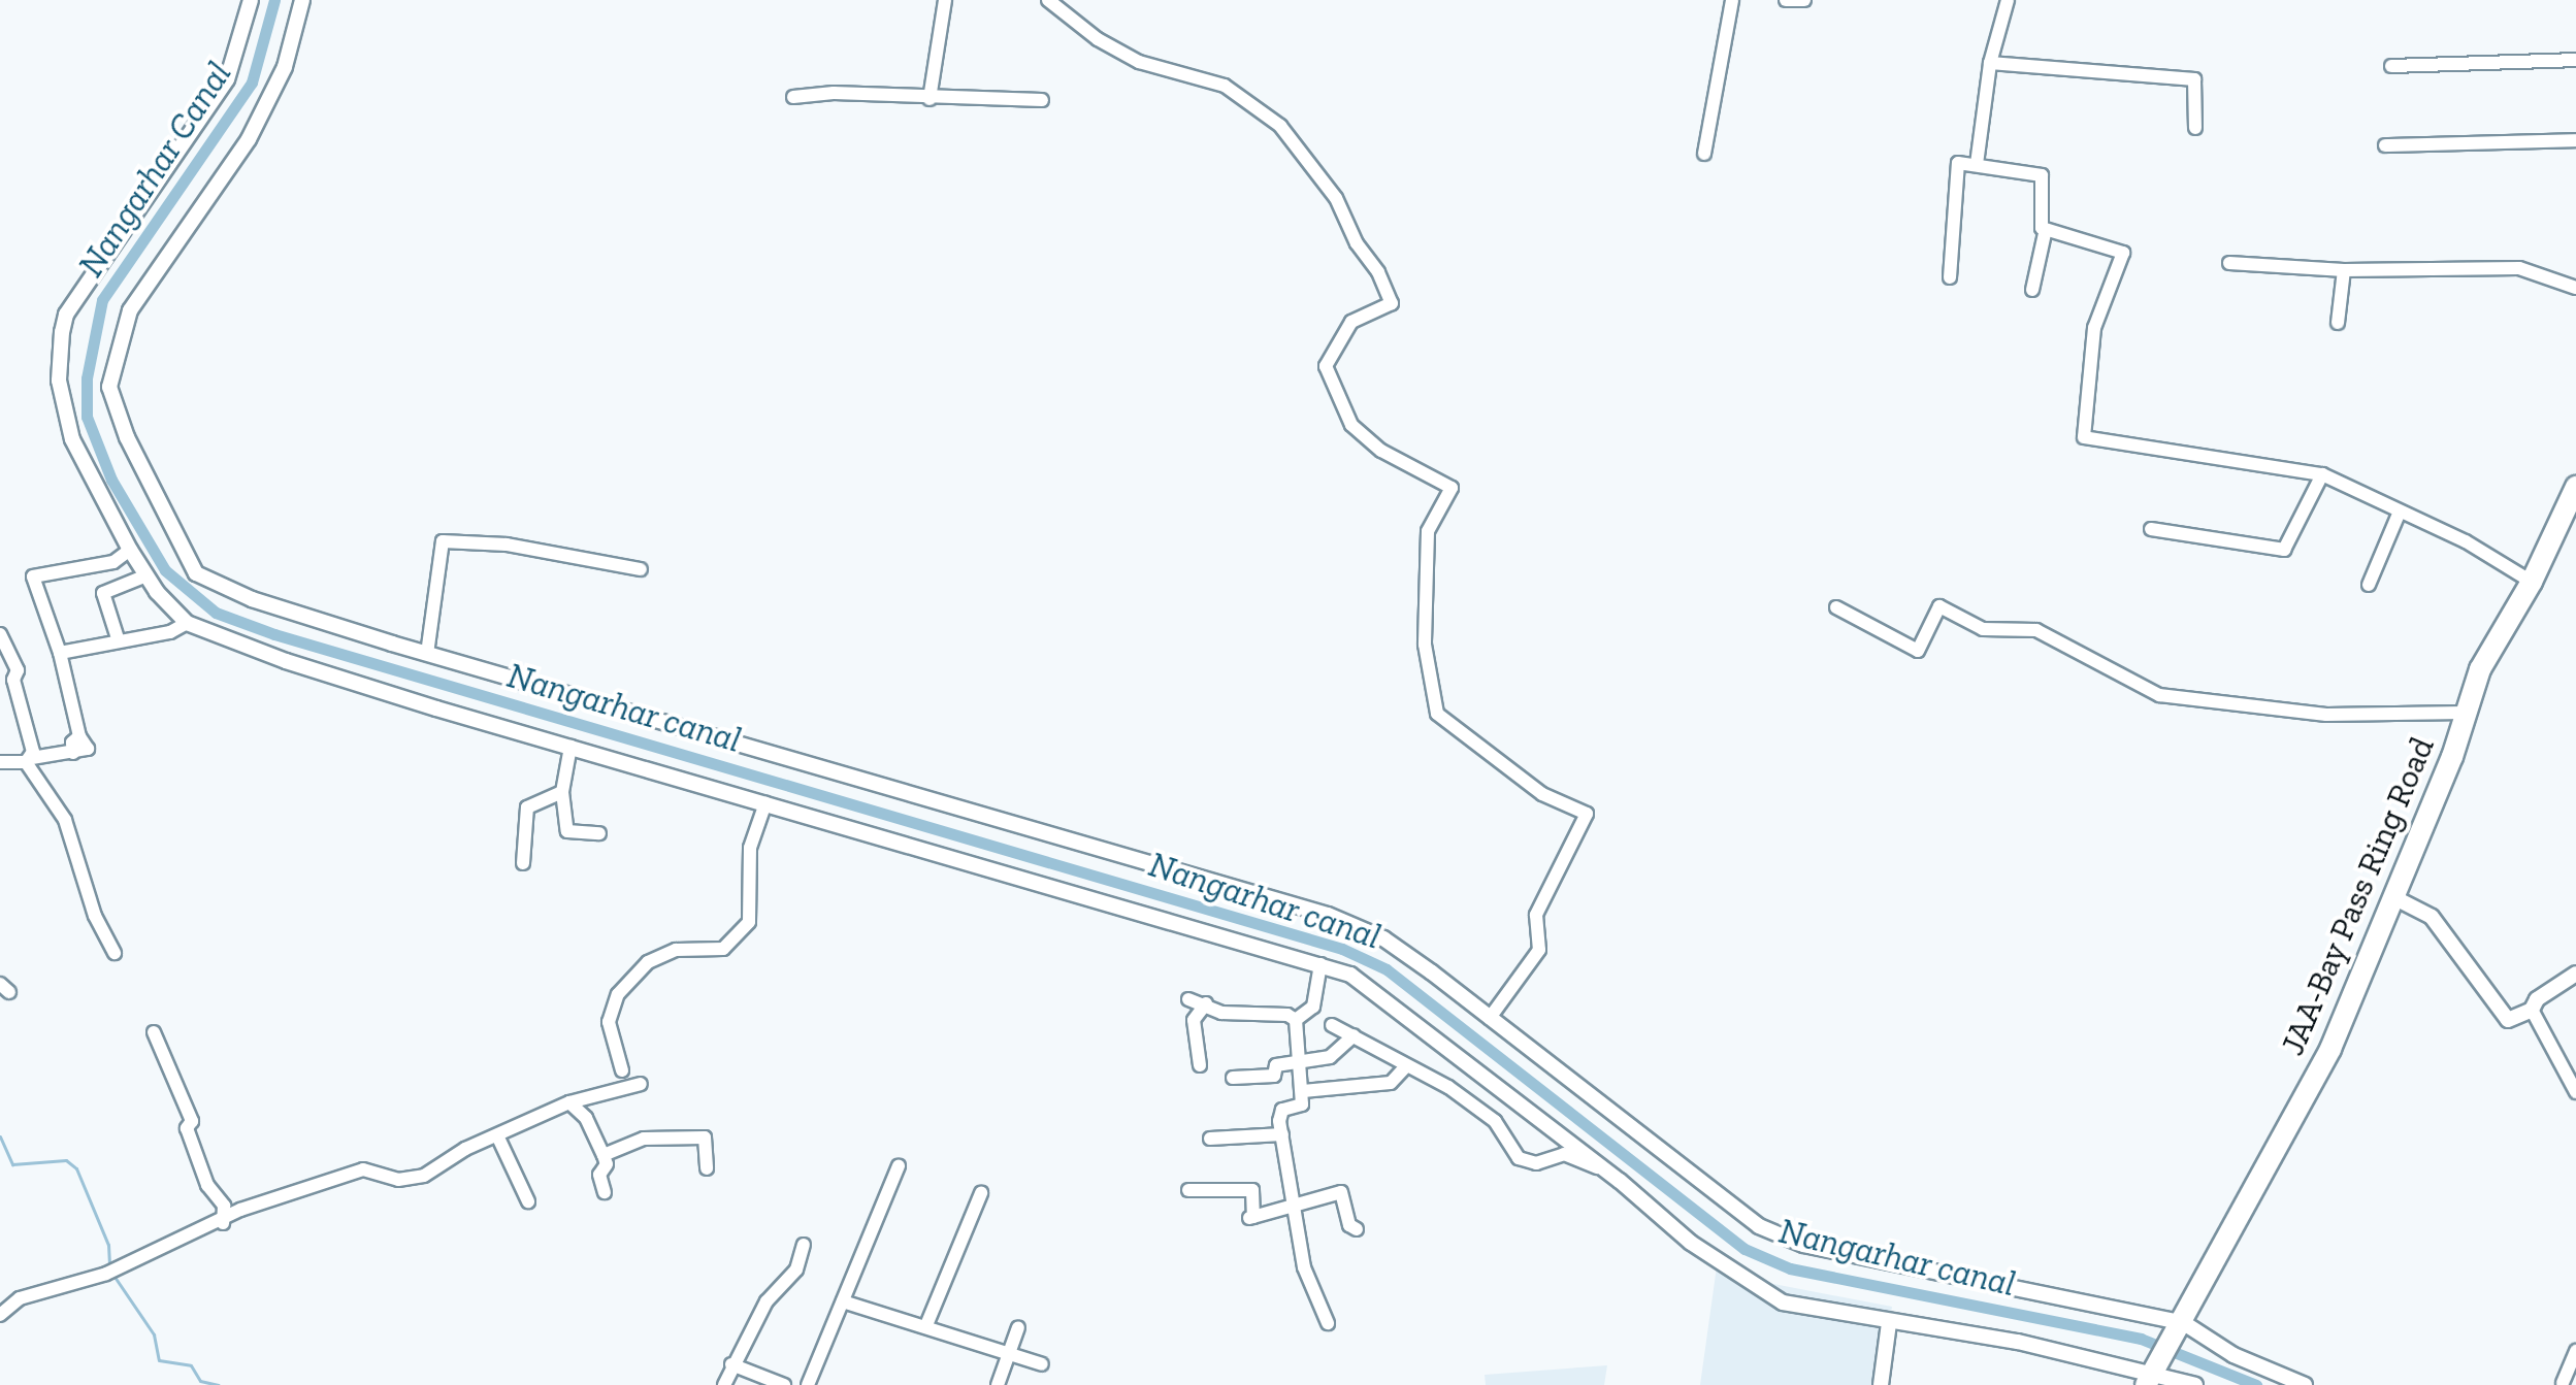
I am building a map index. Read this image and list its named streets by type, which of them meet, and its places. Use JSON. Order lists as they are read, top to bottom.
{
  "streets": {
    "highway": ["JAA-Bay Pass Ring Road"]
  },
  "water": ["Nangarhar Canal", "Nangarhar canal"]
}
